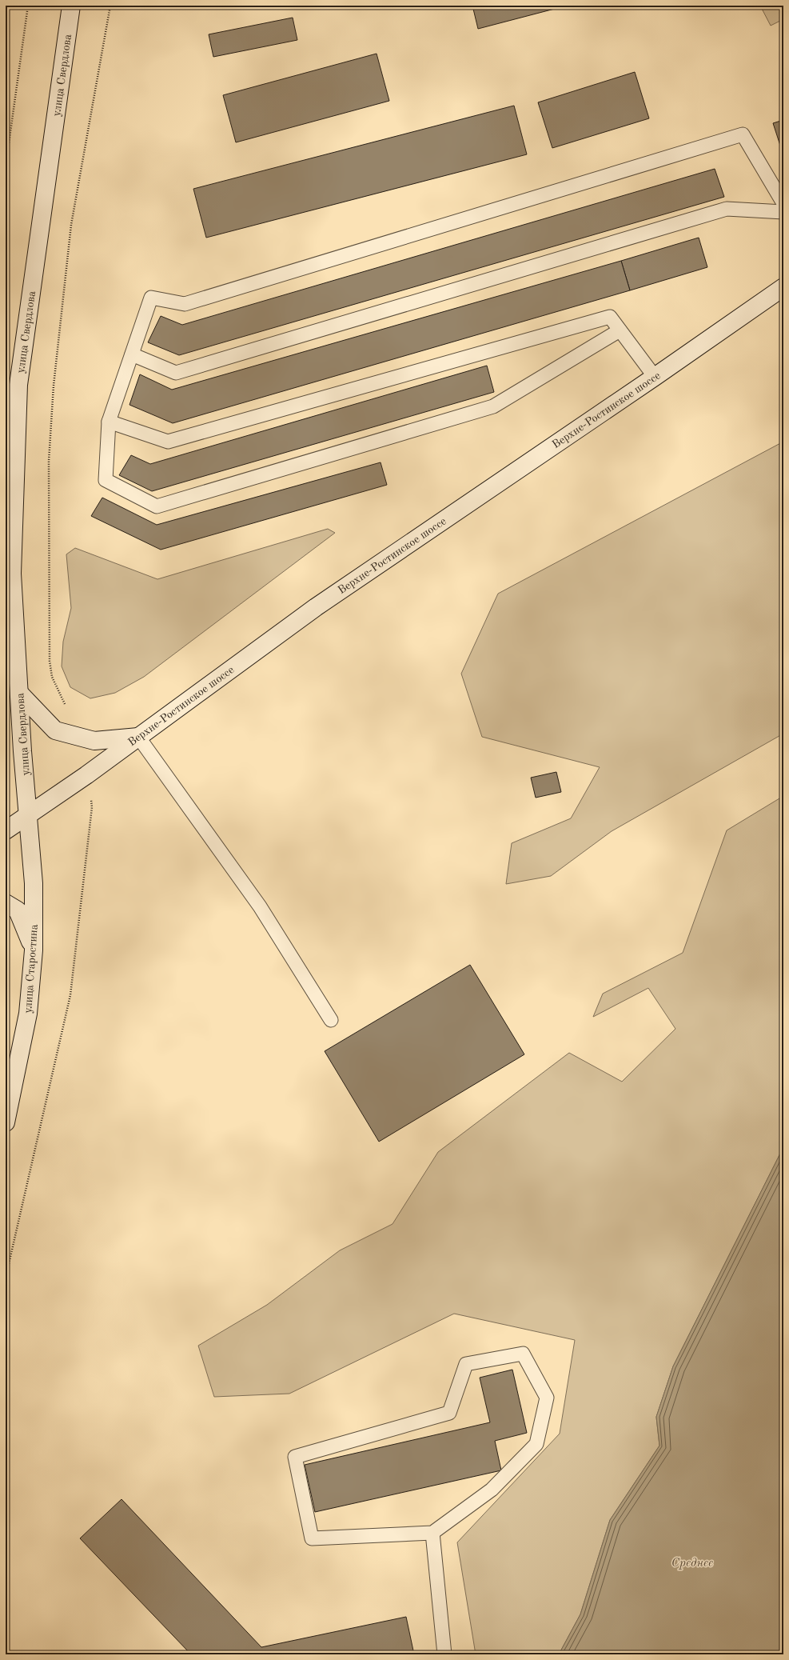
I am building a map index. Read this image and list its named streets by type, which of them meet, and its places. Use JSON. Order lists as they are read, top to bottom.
{
  "streets": {
    "main road": ["улица Свердлова", "Верхне-Ростинское шоссе", "улица Старостина"]
  },
  "crossings": [
    ["улица Свердлова", "Верхне-Ростинское шоссе"],
    ["улица Свердлова", "улица Старостина"],
    ["Верхне-Ростинское шоссе", "улица Старостина"]
  ],
  "water": ["Среднее"]
}
